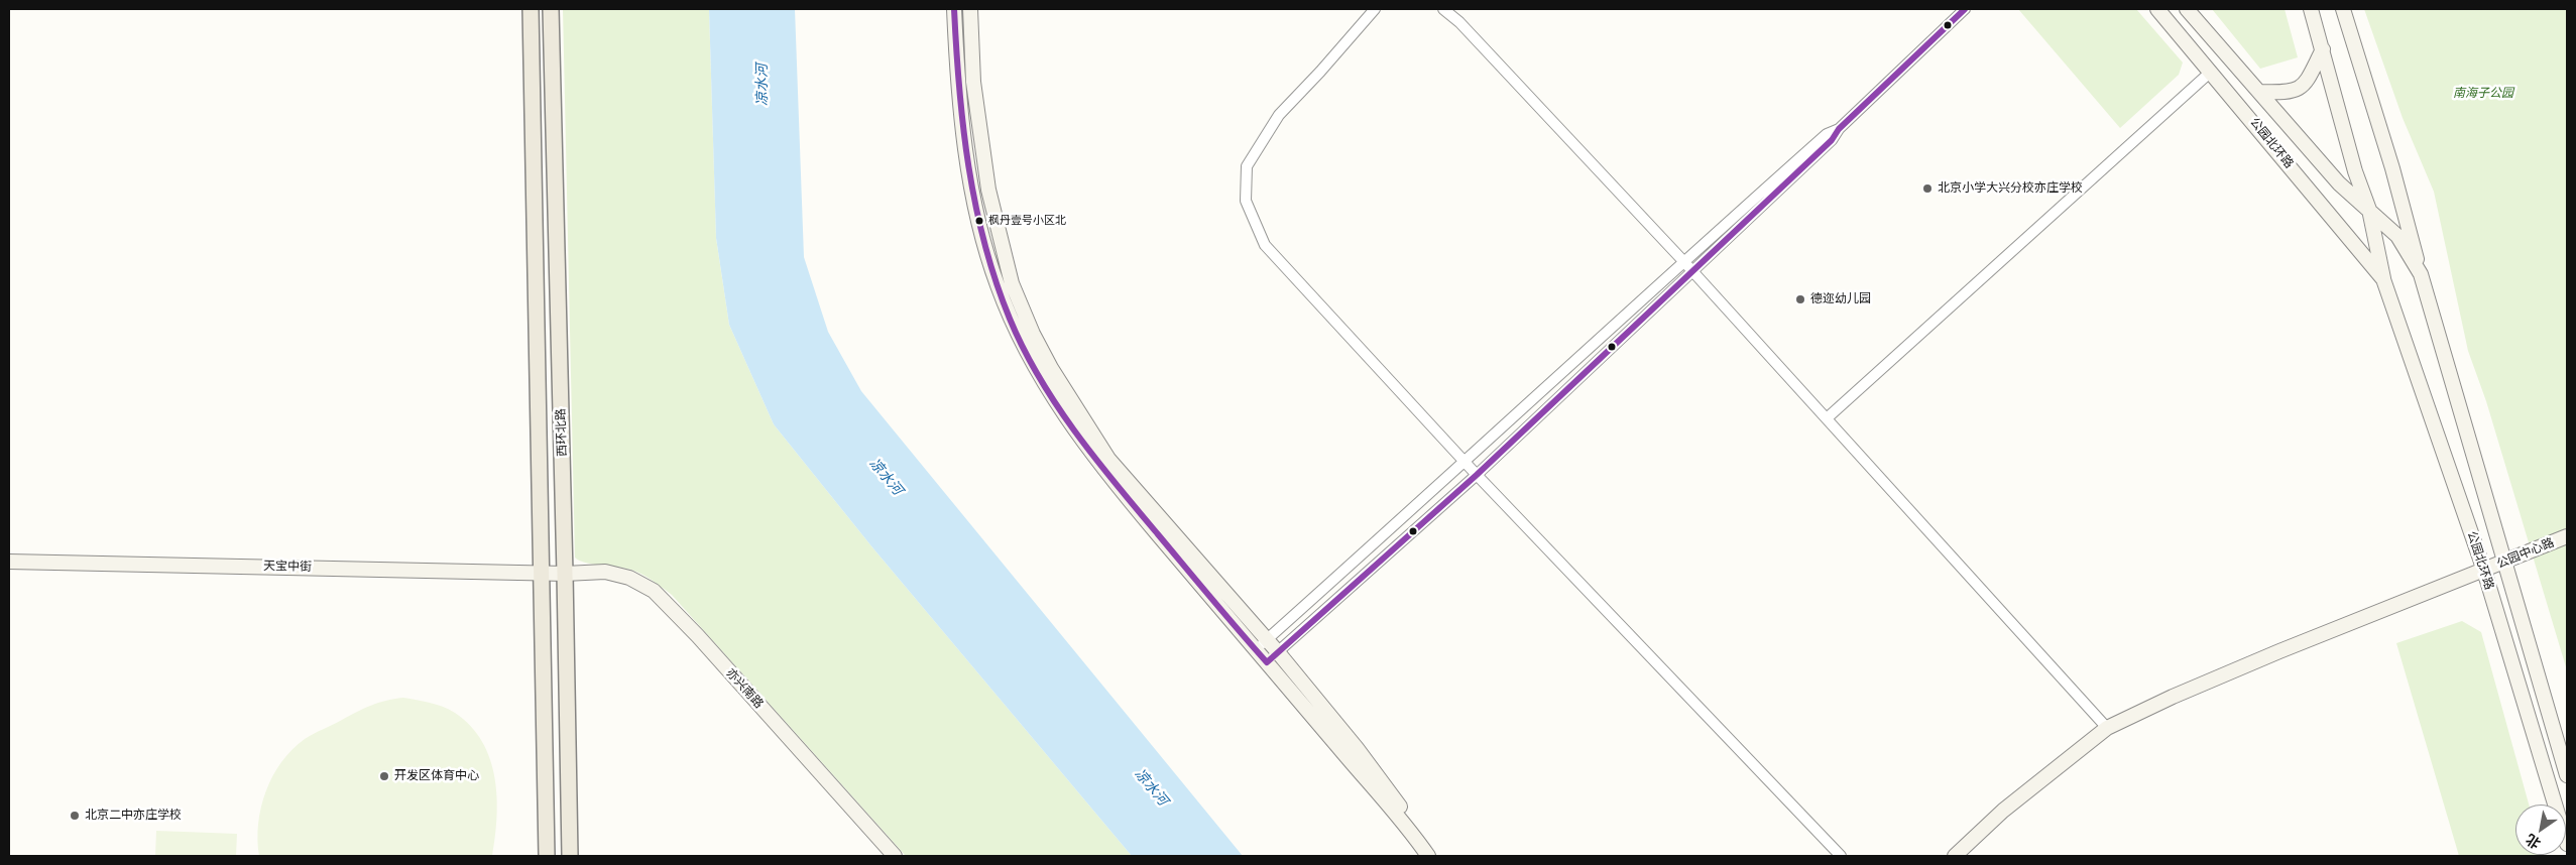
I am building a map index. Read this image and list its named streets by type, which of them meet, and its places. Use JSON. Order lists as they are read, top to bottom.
{
  "streets": {
    "main road": ["西环北路"],
    "street": [
      "公园北环路",
      "公园中心路",
      "天宝中街",
      "亦兴南路"
    ]
  },
  "crossings": [
    ["公园北环路", "公园中心路"],
    ["西环北路", "天宝中街"],
    ["西环北路", "亦兴南路"],
    ["天宝中街", "亦兴南路"]
  ],
  "water": ["凉水河"],
  "parks": ["南海子公园"],
  "places": [
    "北京小学大兴分校亦庄学校",
    "枫丹壹号小区北",
    "德迩幼儿园",
    "开发区体育中心",
    "北京二中亦庄学校"
  ],
  "north": "bottom left"
}
